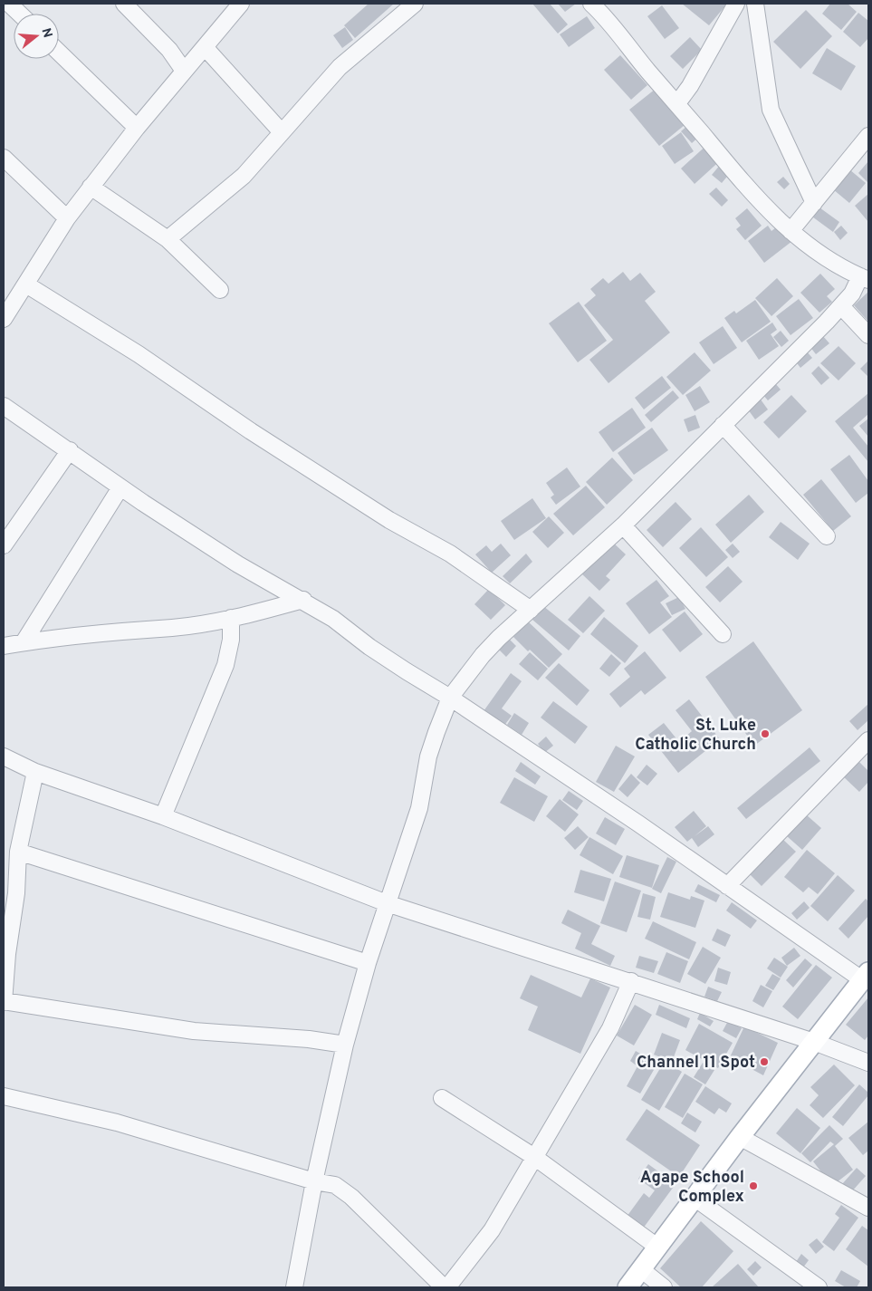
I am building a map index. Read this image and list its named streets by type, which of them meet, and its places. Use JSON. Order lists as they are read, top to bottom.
{
  "places": ["St. Luke Catholic Church", "Channel 11 Spot", "Agape School Complex"],
  "north": "right"
}
